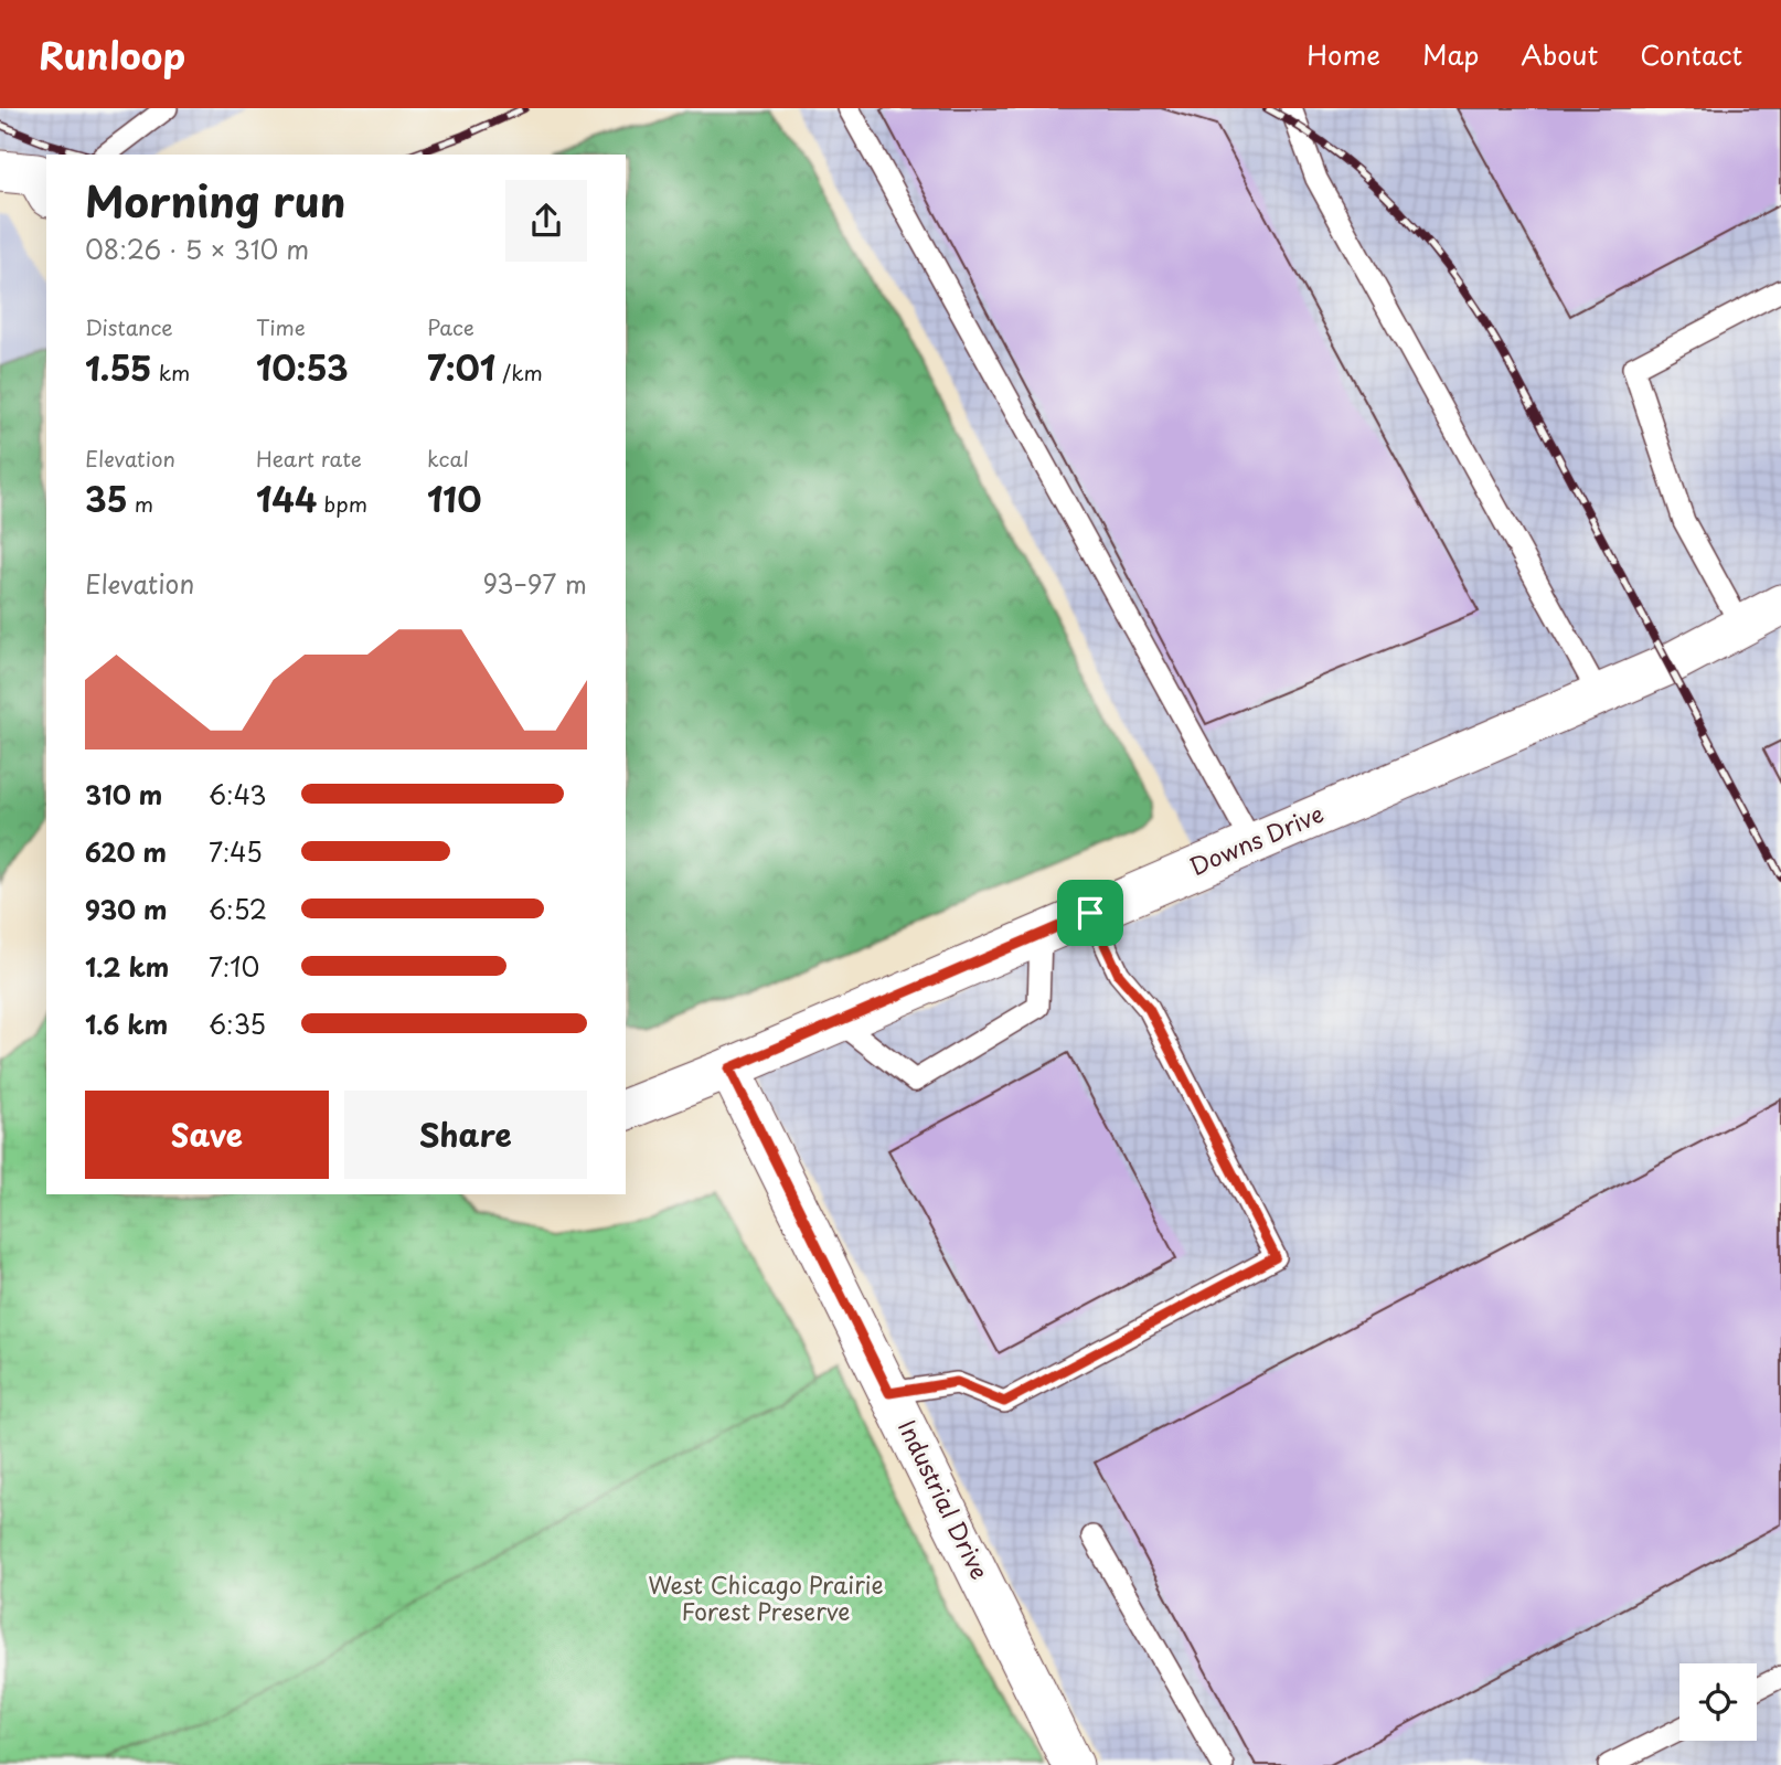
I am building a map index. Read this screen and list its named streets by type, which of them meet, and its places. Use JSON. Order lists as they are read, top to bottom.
{
  "streets": {
    "street": ["Downs Drive", "Industrial Drive"]
  },
  "crossings": [
    ["Downs Drive", "Industrial Drive"]
  ],
  "parks": ["West Chicago Prairie Forest Preserve"],
  "page": {
    "header": "Runloop",
    "nav": [
      "Home",
      "Map",
      "About",
      "Contact"
    ],
    "heading": ["Morning run", "08:26 · 5 × 310 m"],
    "stats": [
      ["Distance", "1.55 km"],
      ["Time", "10:53"],
      ["Pace", "7:01 /km"],
      ["Elevation", "35 m"],
      ["Heart rate", "144 bpm"],
      ["kcal", "110"]
    ],
    "chart": ["Elevation", "93–97 m"],
    "list": [
      {
        "name": "310 m",
        "note": "6:43"
      },
      {
        "name": "620 m",
        "note": "7:45"
      },
      {
        "name": "930 m",
        "note": "6:52"
      },
      {
        "name": "1.2 km",
        "note": "7:10"
      },
      {
        "name": "1.6 km",
        "note": "6:35"
      }
    ],
    "buttons": ["Save", "Share"]
  }
}
